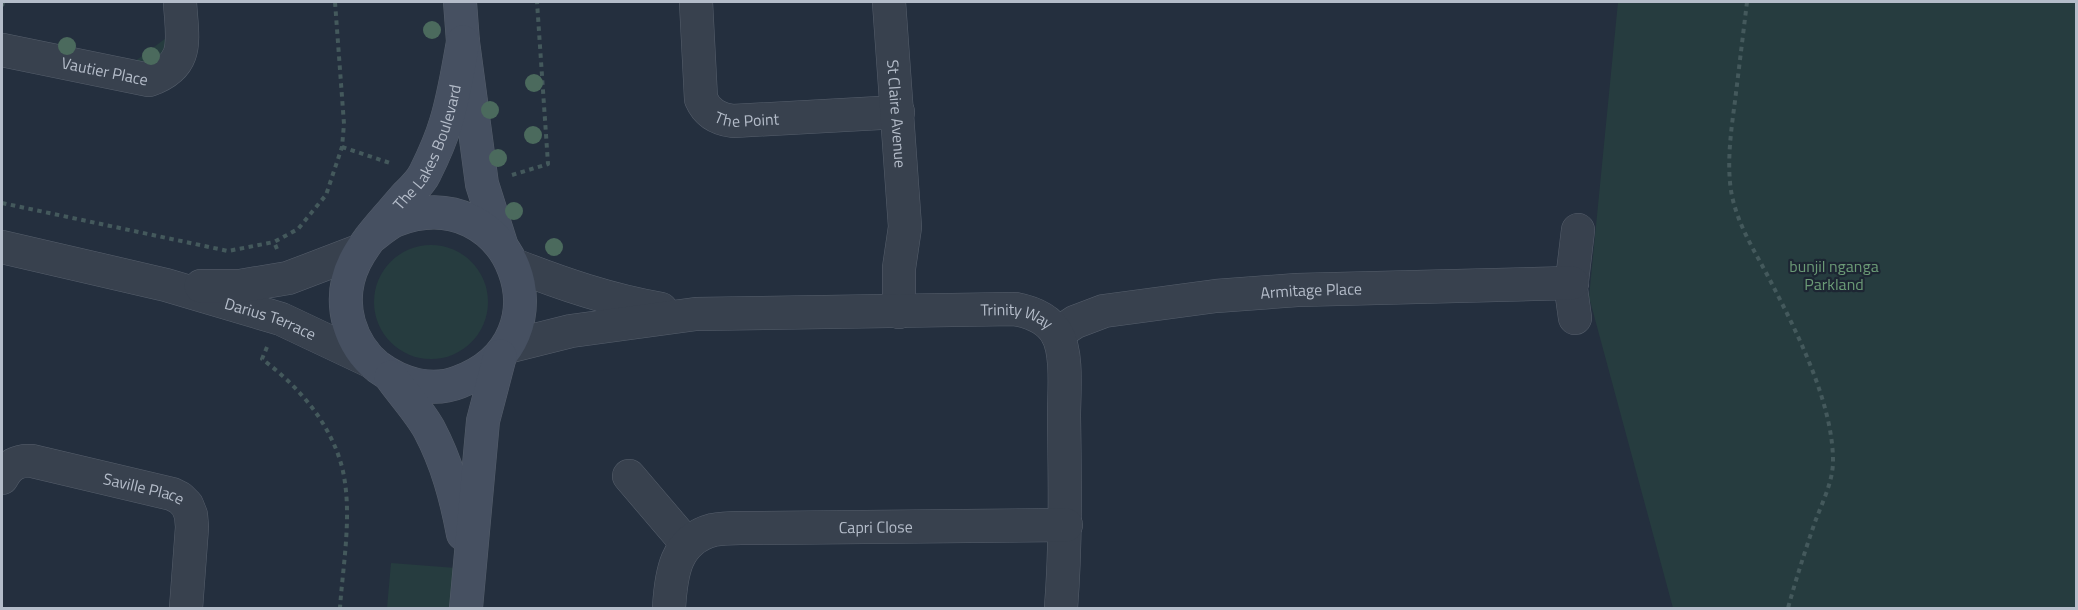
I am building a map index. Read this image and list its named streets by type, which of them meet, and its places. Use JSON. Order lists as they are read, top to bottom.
{
  "streets": {
    "street": [
      "Vautier Place",
      "The Point",
      "St Claire Avenue",
      "The Lakes Boulevard",
      "Armitage Place",
      "Darius Terrace",
      "Trinity Way",
      "Saville Place",
      "Capri Close"
    ]
  },
  "crossings": [
    ["The Point", "St Claire Avenue"],
    ["St Claire Avenue", "Trinity Way"],
    ["The Lakes Boulevard", "Darius Terrace"],
    ["The Lakes Boulevard", "Trinity Way"],
    ["Armitage Place", "Trinity Way"],
    ["Darius Terrace", "Trinity Way"],
    ["Trinity Way", "Capri Close"]
  ],
  "parks": ["bunjil nganga Parkland"]
}
